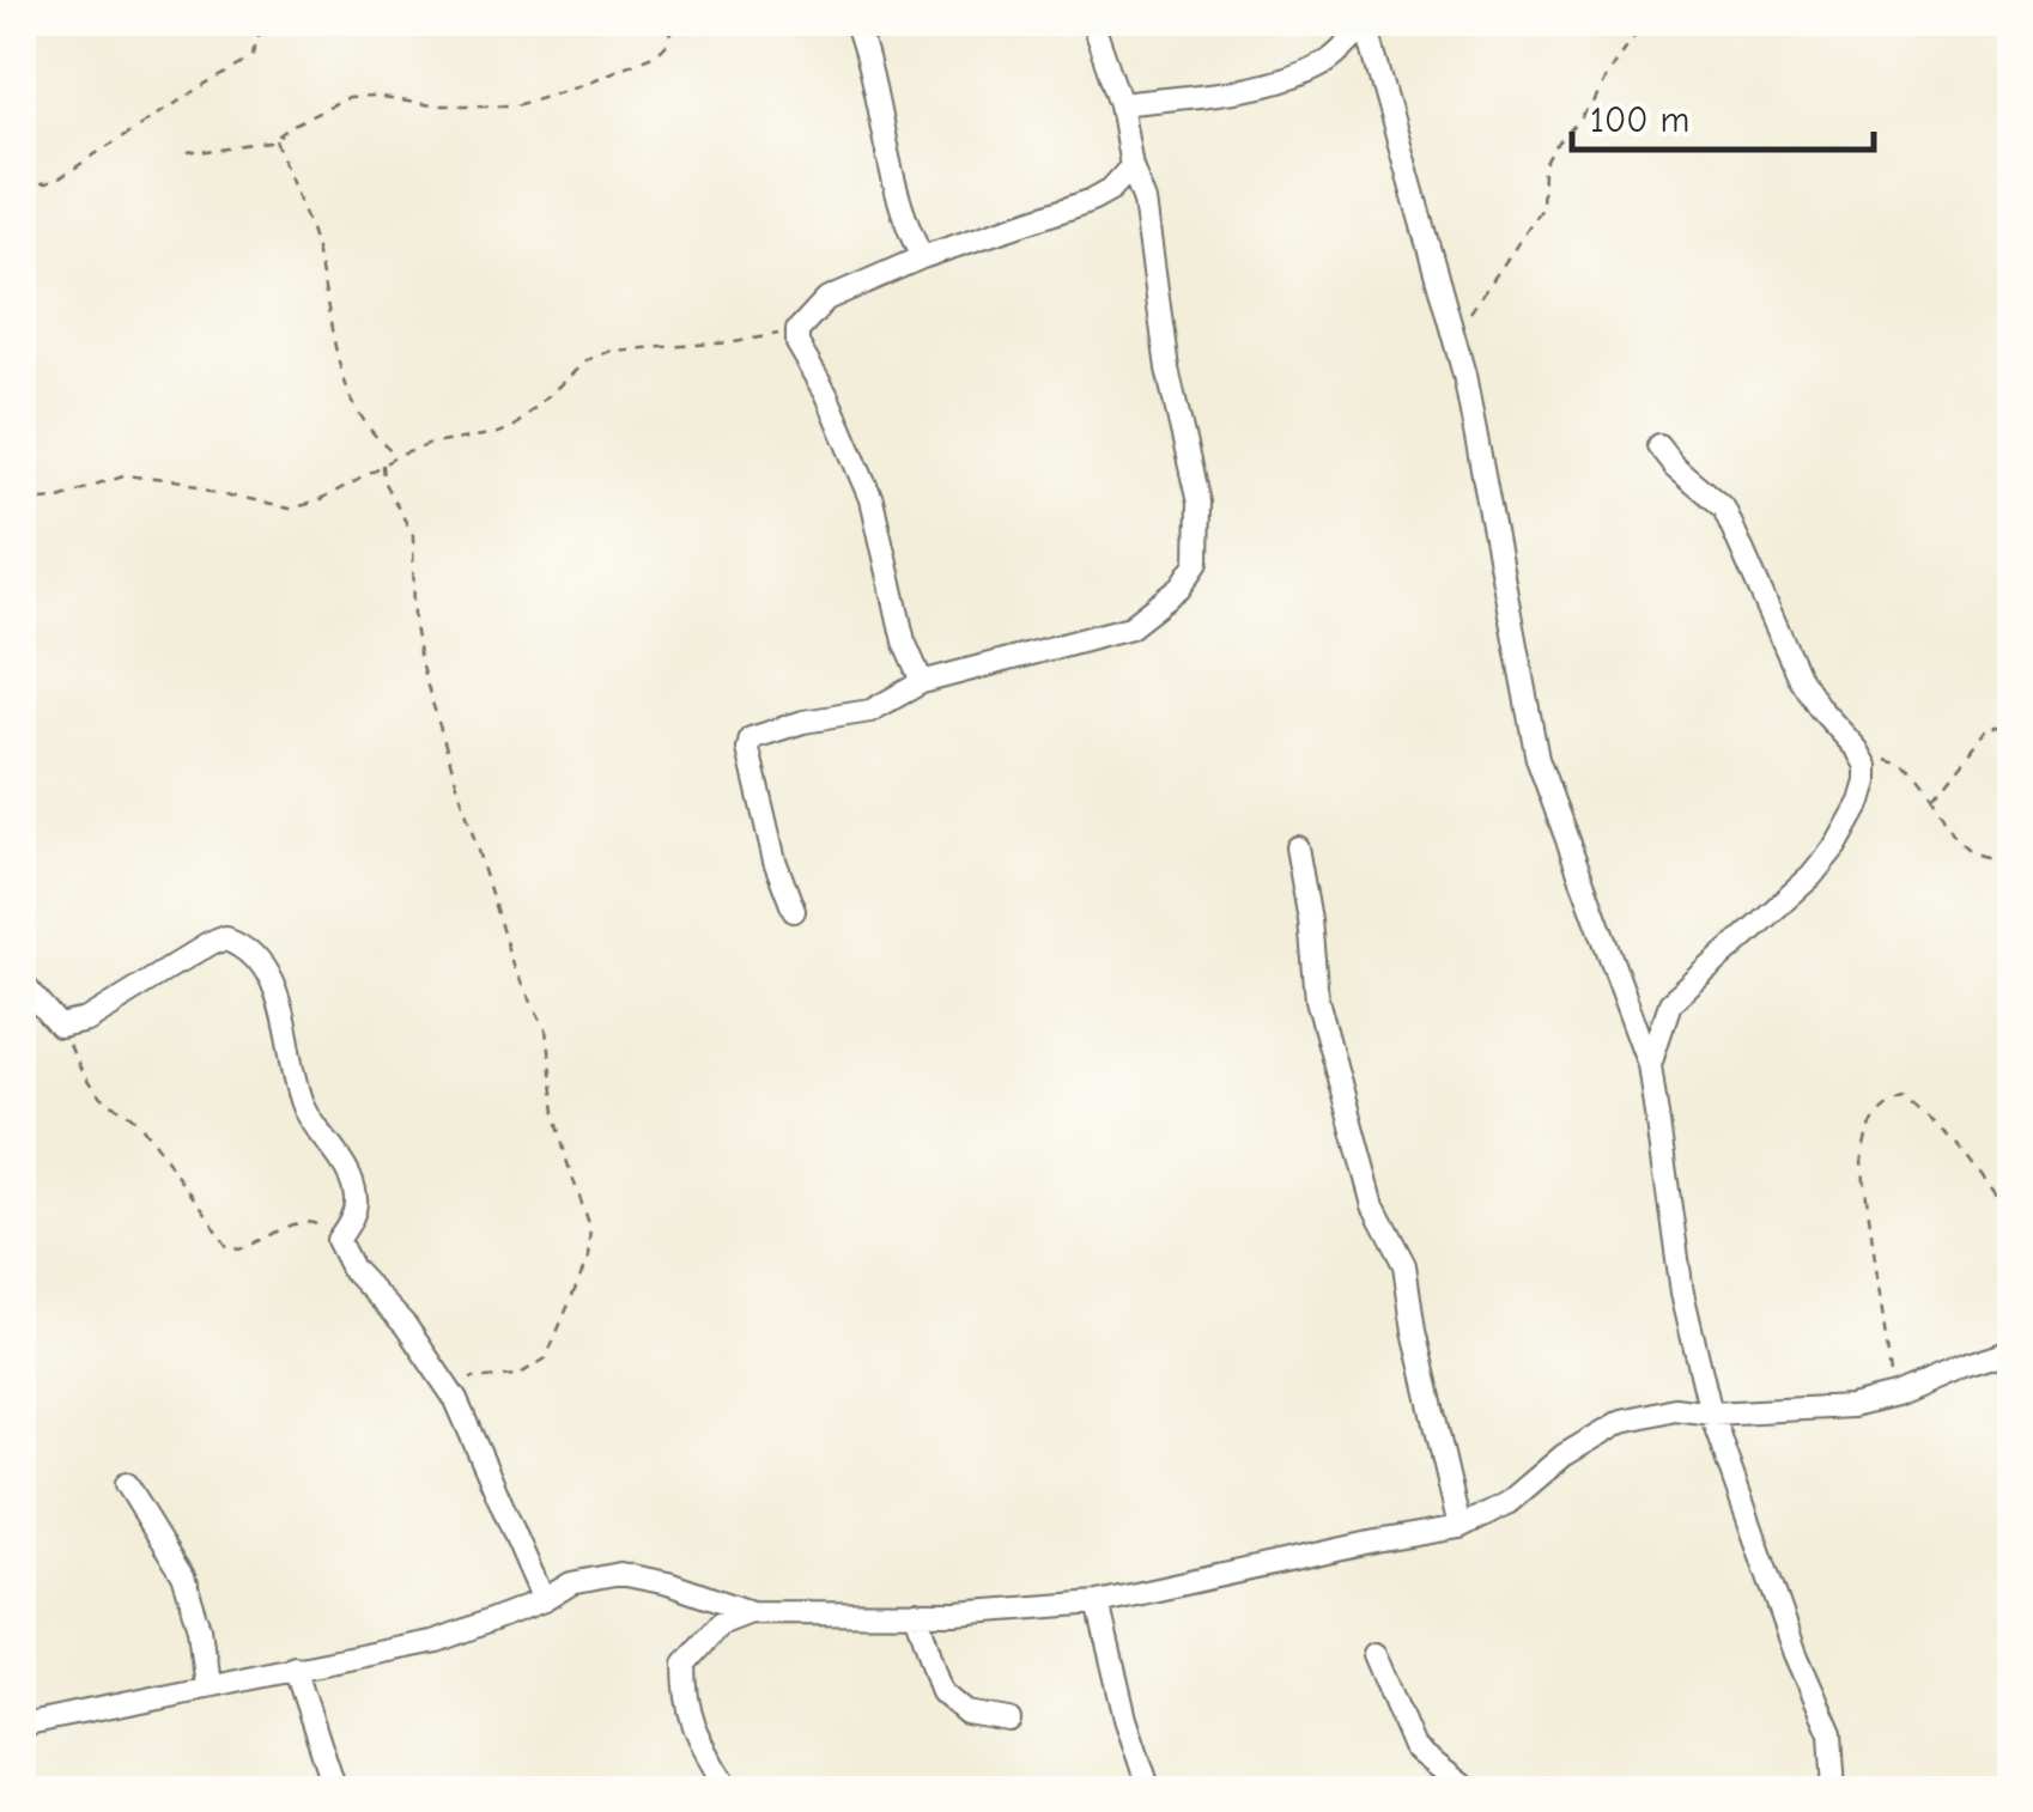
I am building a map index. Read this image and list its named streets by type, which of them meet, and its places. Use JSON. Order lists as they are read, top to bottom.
{
  "scale_bar": "100 m"
}
